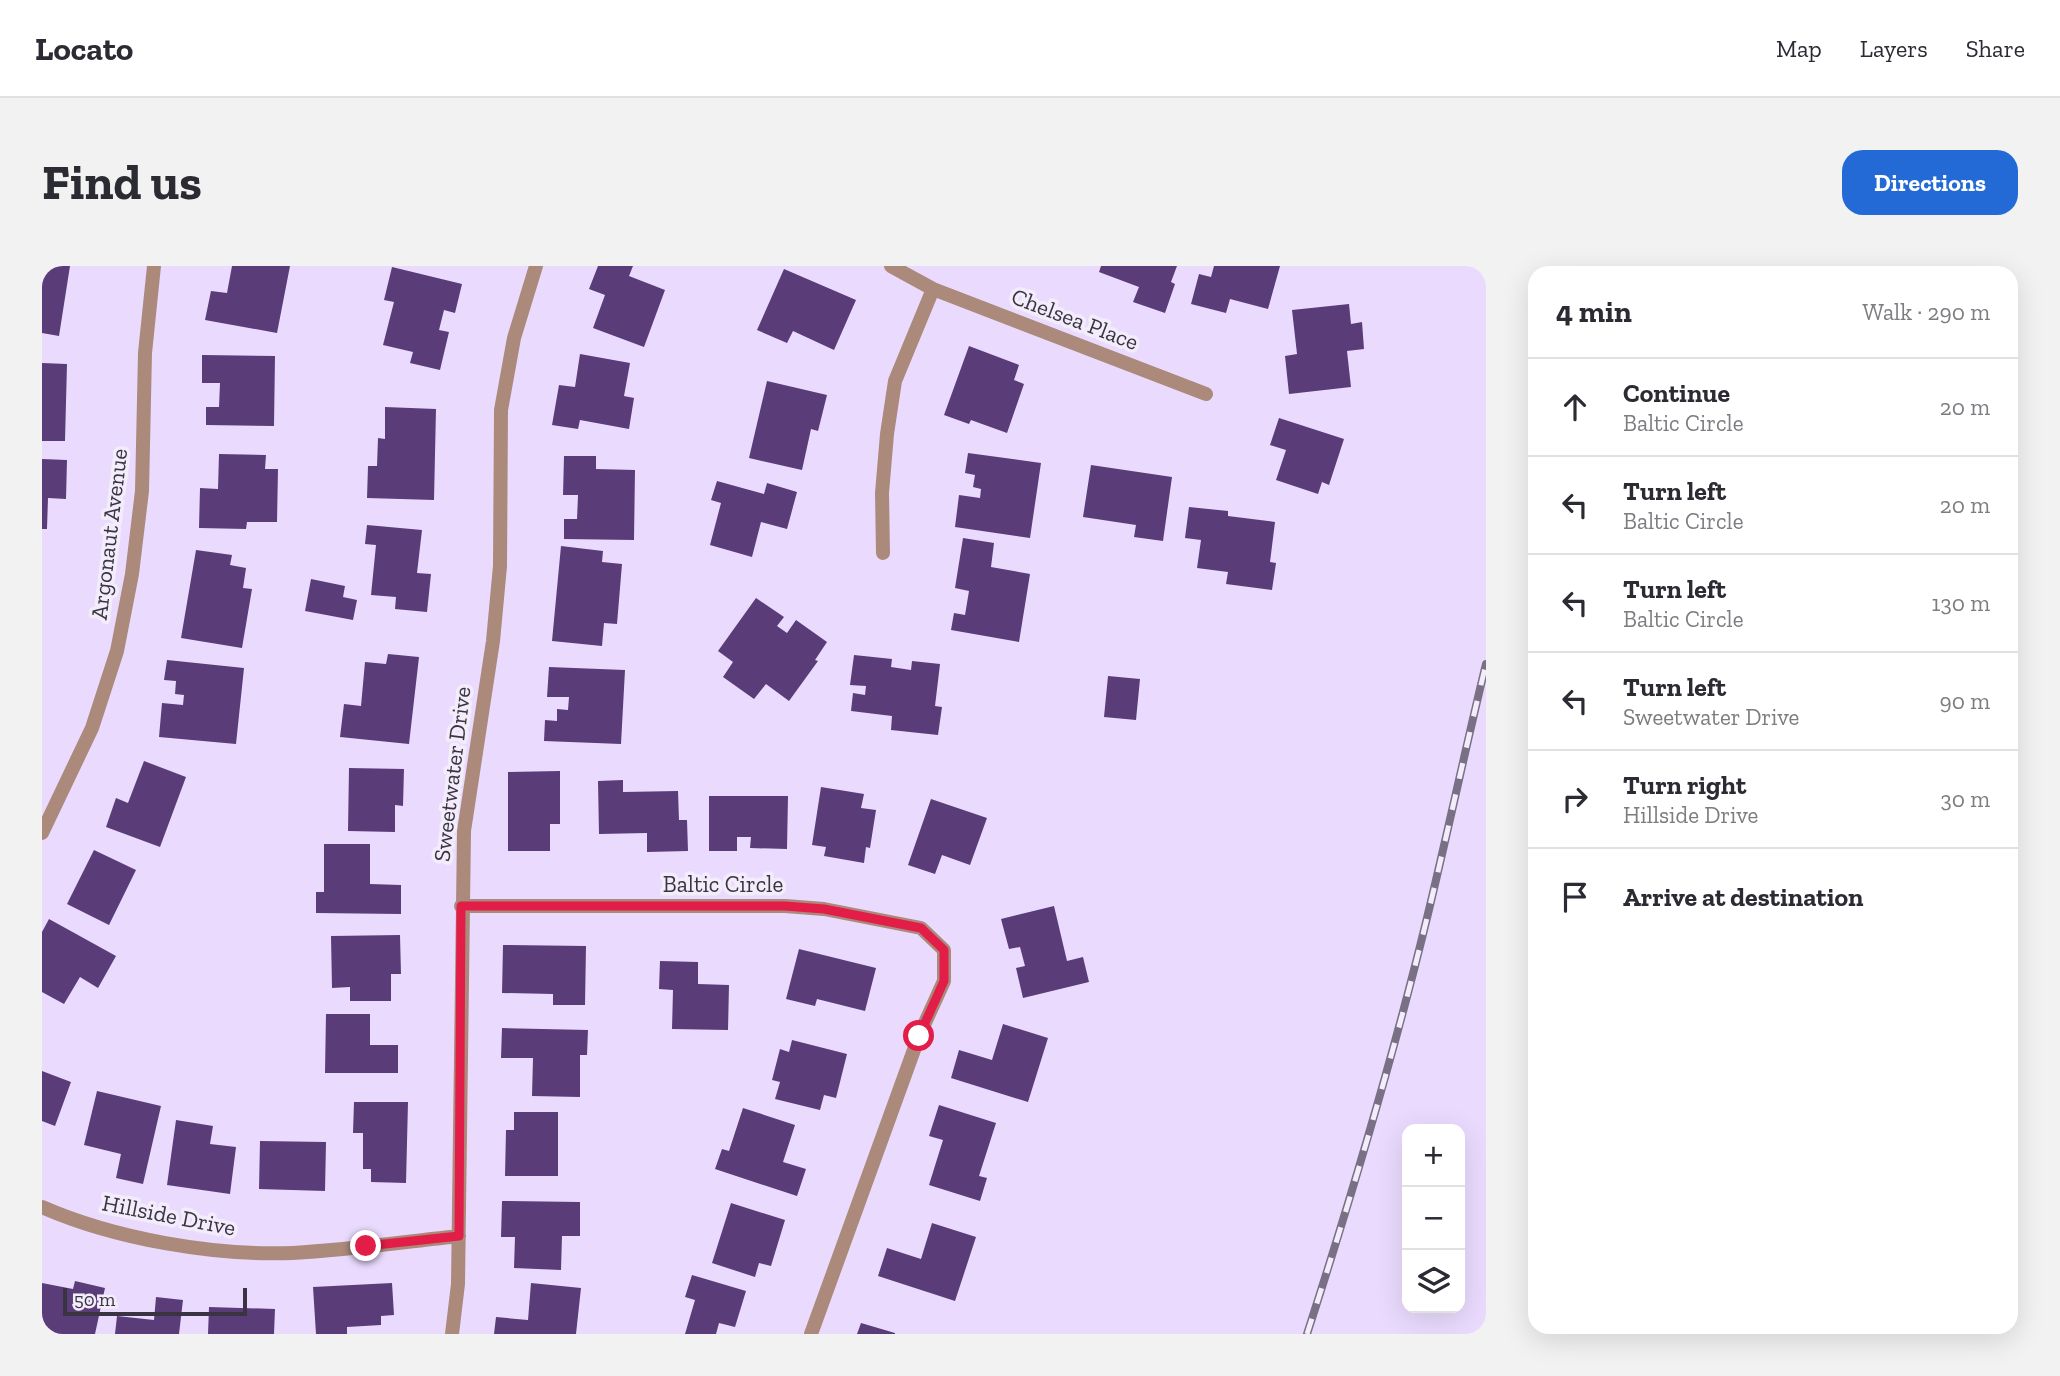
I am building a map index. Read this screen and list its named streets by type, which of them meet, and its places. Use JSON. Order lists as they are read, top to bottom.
{
  "streets": {
    "street": [
      "Chelsea Place",
      "Argonaut Avenue",
      "Sweetwater Drive",
      "Baltic Circle",
      "Hillside Drive"
    ]
  },
  "crossings": [
    ["Sweetwater Drive", "Baltic Circle"],
    ["Sweetwater Drive", "Hillside Drive"]
  ],
  "scale_bar": "50 m",
  "page": {
    "header": "Locato",
    "nav": ["Map", "Layers", "Share"],
    "buttons": "Directions",
    "title": "Find us",
    "heading": ["4 min", "Walk · 290 m"],
    "list": [
      ["Continue", "Baltic Circle", "20 m"],
      ["Turn left", "Baltic Circle", "20 m"],
      ["Turn left", "Baltic Circle", "130 m"],
      ["Turn left", "Sweetwater Drive", "90 m"],
      ["Turn right", "Hillside Drive", "30 m"],
      "Arrive at destination"
    ],
    "map_buttons": ["+", "−"],
    "scale": "50 m"
  }
}
